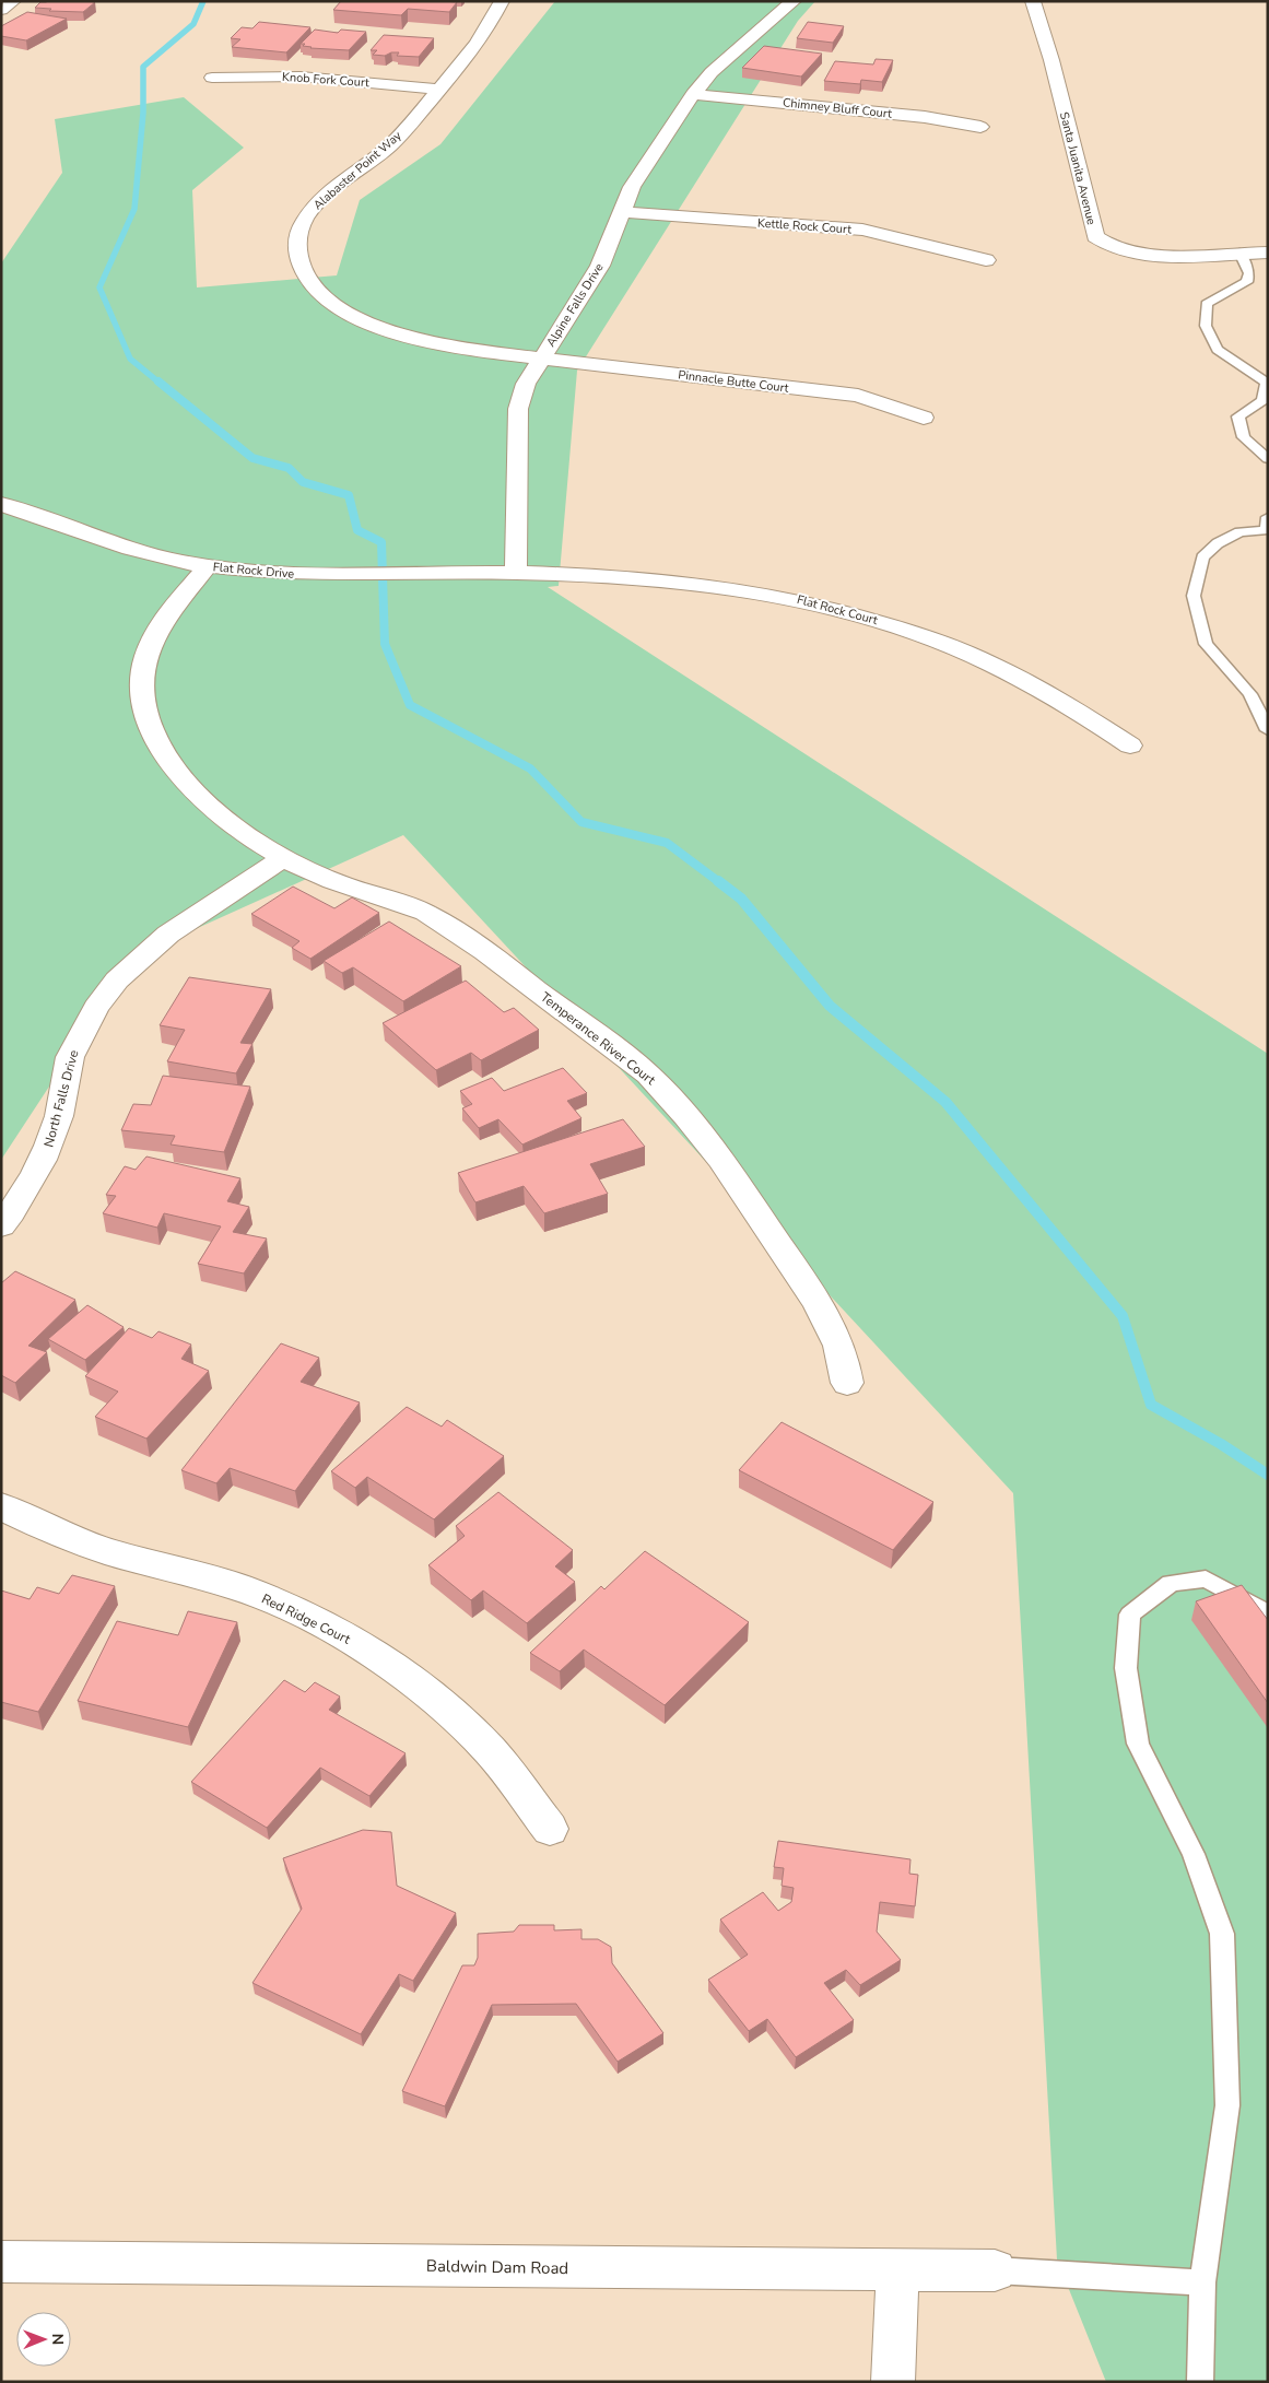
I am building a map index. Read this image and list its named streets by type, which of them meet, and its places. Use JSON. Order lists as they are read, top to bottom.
{
  "streets": {
    "street": [
      "Knob Fork Court",
      "Chimney Bluff Court",
      "Santa Juanita Avenue",
      "Alabaster Point Way",
      "Kettle Rock Court",
      "Alpine Falls Drive",
      "Pinnacle Butte Court",
      "Flat Rock Drive",
      "Flat Rock Court",
      "Temperance River Court",
      "North Falls Drive",
      "Red Ridge Court",
      "Baldwin Dam Road"
    ]
  },
  "crossings": [
    ["Knob Fork Court", "Alabaster Point Way"],
    ["Chimney Bluff Court", "Alpine Falls Drive"],
    ["Alabaster Point Way", "Alpine Falls Drive"],
    ["Alabaster Point Way", "Pinnacle Butte Court"],
    ["Kettle Rock Court", "Alpine Falls Drive"],
    ["Alpine Falls Drive", "Pinnacle Butte Court"],
    ["Alpine Falls Drive", "Flat Rock Drive"],
    ["Alpine Falls Drive", "Flat Rock Court"],
    ["Flat Rock Drive", "Flat Rock Court"],
    ["Flat Rock Drive", "Temperance River Court"],
    ["Temperance River Court", "North Falls Drive"]
  ],
  "north": "right"
}
